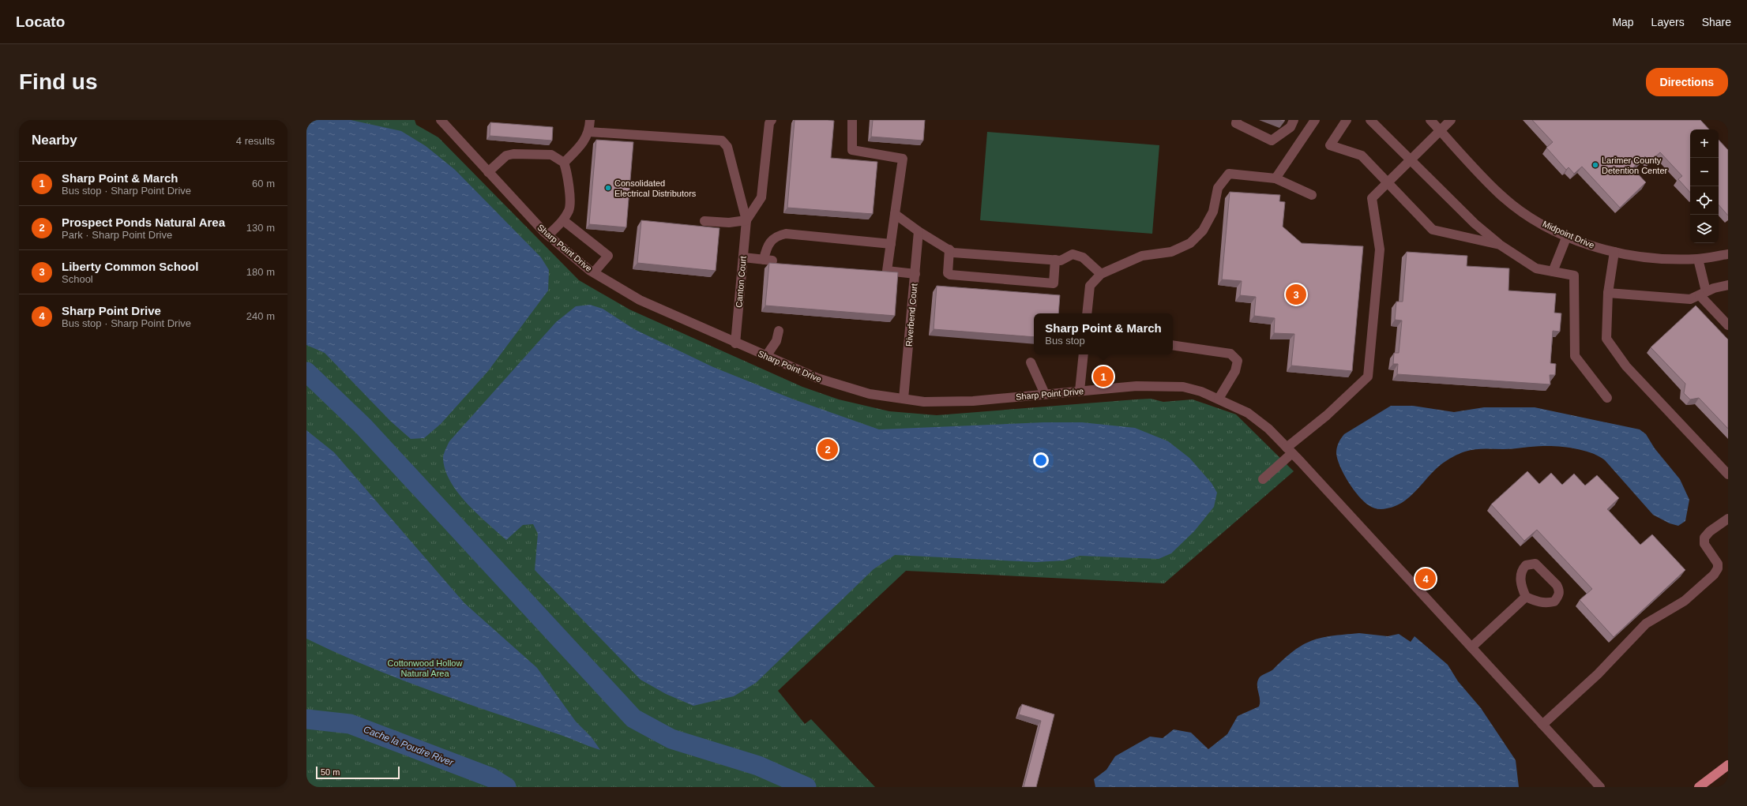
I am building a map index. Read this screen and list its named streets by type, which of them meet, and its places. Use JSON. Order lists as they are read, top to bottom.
{
  "streets": {
    "street": [
      "Midpoint Drive",
      "Sharp Point Drive",
      "Canton Court",
      "Riverbend Court"
    ]
  },
  "crossings": [
    ["Sharp Point Drive", "Canton Court"],
    ["Sharp Point Drive", "Riverbend Court"]
  ],
  "water": ["Cache la Poudre River"],
  "parks": ["Cottonwood Hollow Natural Area"],
  "places": ["Larimer County Detention Center", "Consolidated Electrical Distributors"],
  "scale_bar": "50 m",
  "page": {
    "header": "Locato",
    "nav": ["Map", "Layers", "Share"],
    "buttons": "Directions",
    "title": "Find us",
    "heading": ["Nearby", "4 results"],
    "map_buttons": ["+", "−"],
    "list": [
      {
        "mark": "1",
        "name": "Sharp Point & March",
        "note": "Bus stop · Sharp Point Drive",
        "value": "60 m"
      },
      {
        "mark": "2",
        "name": "Prospect Ponds Natural Area",
        "note": "Park · Sharp Point Drive",
        "value": "130 m"
      },
      {
        "mark": "3",
        "name": "Liberty Common School",
        "note": "School",
        "value": "180 m"
      },
      {
        "mark": "4",
        "name": "Sharp Point Drive",
        "note": "Bus stop · Sharp Point Drive",
        "value": "240 m"
      }
    ],
    "pins": [
      "3",
      "1",
      "2",
      "4"
    ],
    "popup": ["Sharp Point & March", "Bus stop"],
    "scale": "50 m"
  }
}
